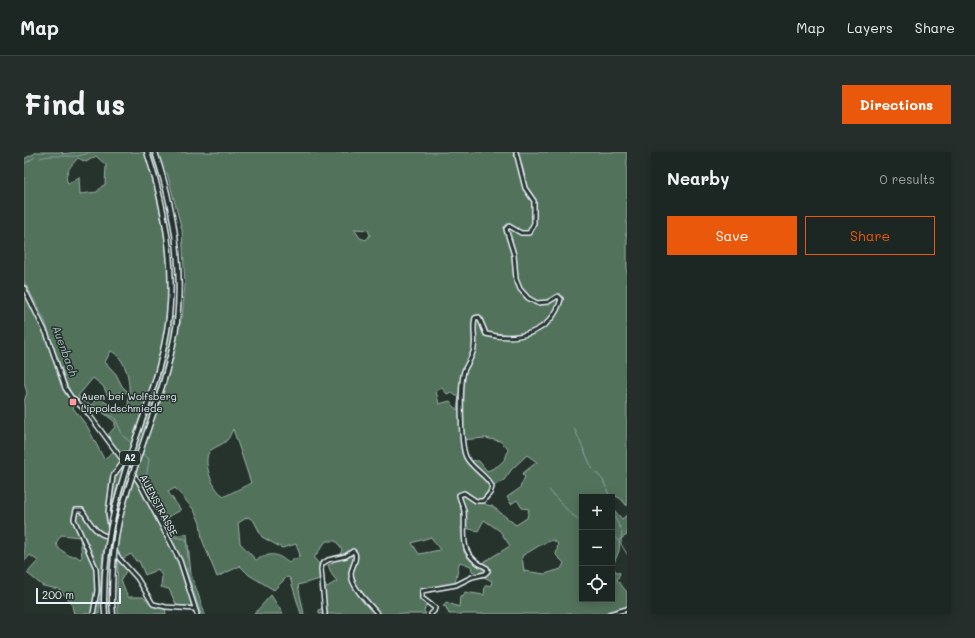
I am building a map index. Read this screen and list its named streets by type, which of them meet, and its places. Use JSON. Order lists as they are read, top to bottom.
{
  "streets": {
    "highway": ["A2"],
    "street": ["AUENSTRASSE"]
  },
  "water": ["Auenbach"],
  "places": {
    "transit": ["Auen bei Wolfsberg Lippoldschmiede"]
  },
  "scale_bar": "200 m",
  "page": {
    "header": "Map",
    "nav": ["Map", "Layers", "Share"],
    "buttons": [
      "Directions",
      ["Save", "Share"]
    ],
    "title": "Find us",
    "heading": ["Nearby", "0 results"],
    "map_buttons": ["+", "−"],
    "scale": "200 m"
  }
}
